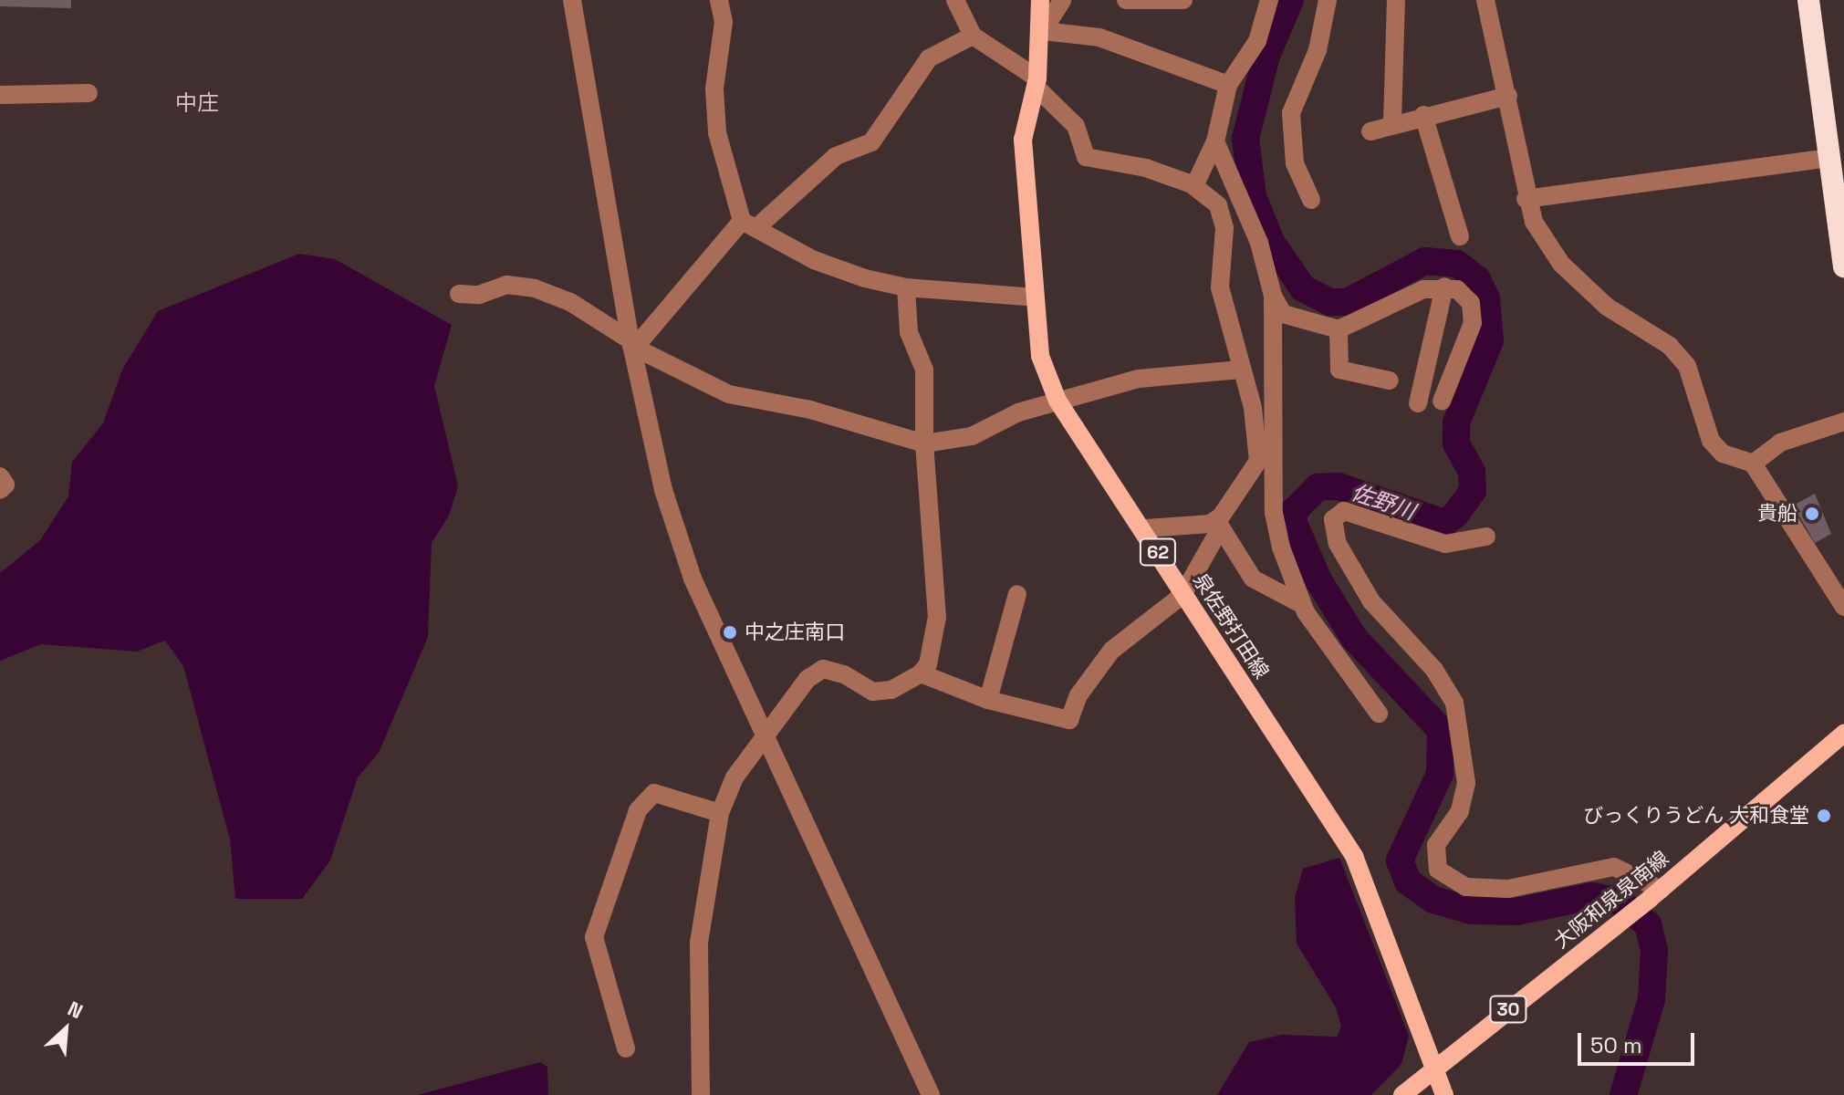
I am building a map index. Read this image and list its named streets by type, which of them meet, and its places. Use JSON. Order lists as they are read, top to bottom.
{
  "streets": {
    "main road": [
      "62",
      "泉佐野打田線",
      "大阪和泉泉南線",
      "30"
    ]
  },
  "crossings": [
    ["泉佐野打田線", "大阪和泉泉南線"]
  ],
  "districts": ["中庄"],
  "water": ["佐野川"],
  "places": ["貴船", "中之庄南口", "びっくりうどん 大和食堂"],
  "scale_bar": "50 m",
  "north": "top right"
}
